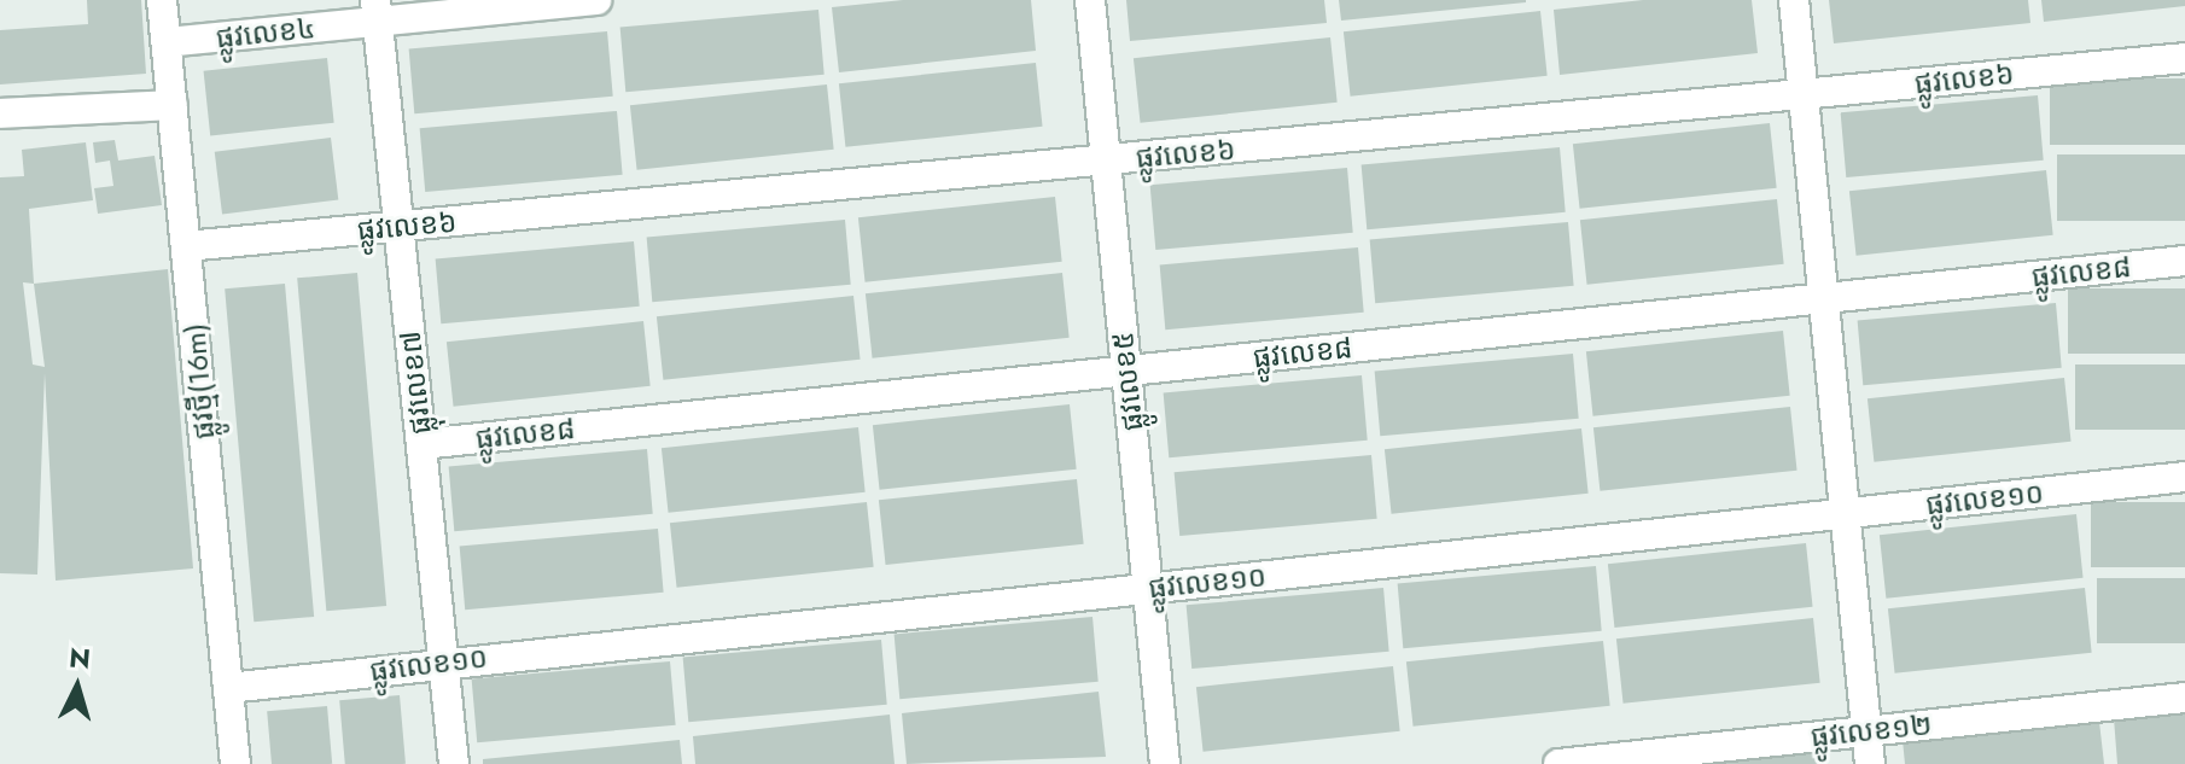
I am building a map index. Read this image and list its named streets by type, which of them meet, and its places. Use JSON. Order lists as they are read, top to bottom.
{
  "streets": {
    "street": [
      "ផ្លូវលេខ៤",
      "ផ្លូវលេខ៦",
      "ផ្លូវលេខ៨",
      "ផ្លូវថ្មី(16m)",
      "ផ្លូវលេខ៥",
      "ផ្លុវលេខ៧",
      "ផ្លូវលេខ១០",
      "ផ្លូវលេខ១២"
    ]
  },
  "crossings": [
    ["ផ្លូវលេខ៤", "ផ្លូវថ្មី(16m)"],
    ["ផ្លូវលេខ៤", "ផ្លុវលេខ៧"],
    ["ផ្លូវលេខ៦", "ផ្លូវថ្មី(16m)"],
    ["ផ្លូវលេខ៦", "ផ្លូវលេខ៥"],
    ["ផ្លូវលេខ៦", "ផ្លុវលេខ៧"],
    ["ផ្លូវលេខ៨", "ផ្លូវលេខ៥"],
    ["ផ្លូវលេខ៨", "ផ្លុវលេខ៧"],
    ["ផ្លូវថ្មី(16m)", "ផ្លូវលេខ១០"],
    ["ផ្លូវលេខ៥", "ផ្លូវលេខ១០"],
    ["ផ្លុវលេខ៧", "ផ្លូវលេខ១០"]
  ],
  "north": "top"
}
